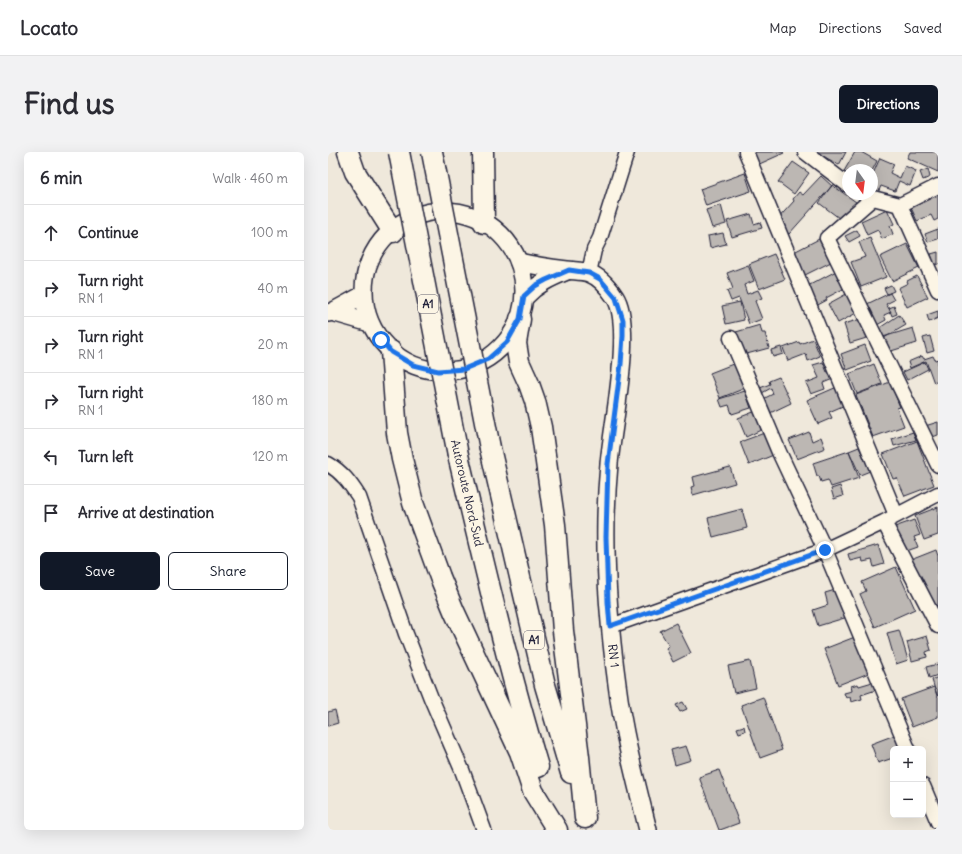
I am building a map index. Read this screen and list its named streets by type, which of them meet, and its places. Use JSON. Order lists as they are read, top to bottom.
{
  "streets": {
    "highway": ["A1", "Autoroute Nord-Sud"],
    "main road": ["RN 1"]
  },
  "north": "bottom",
  "page": {
    "header": "Locato",
    "nav": ["Map", "Directions", "Saved"],
    "buttons": [
      "Directions",
      ["Save", "Share"]
    ],
    "title": "Find us",
    "heading": ["6 min", "Walk · 460 m"],
    "list": [
      ["Continue", "100 m"],
      ["Turn right", "RN 1", "40 m"],
      ["Turn right", "RN 1", "20 m"],
      ["Turn right", "RN 1", "180 m"],
      ["Turn left", "120 m"],
      "Arrive at destination"
    ],
    "map_buttons": ["+", "−"]
  }
}
